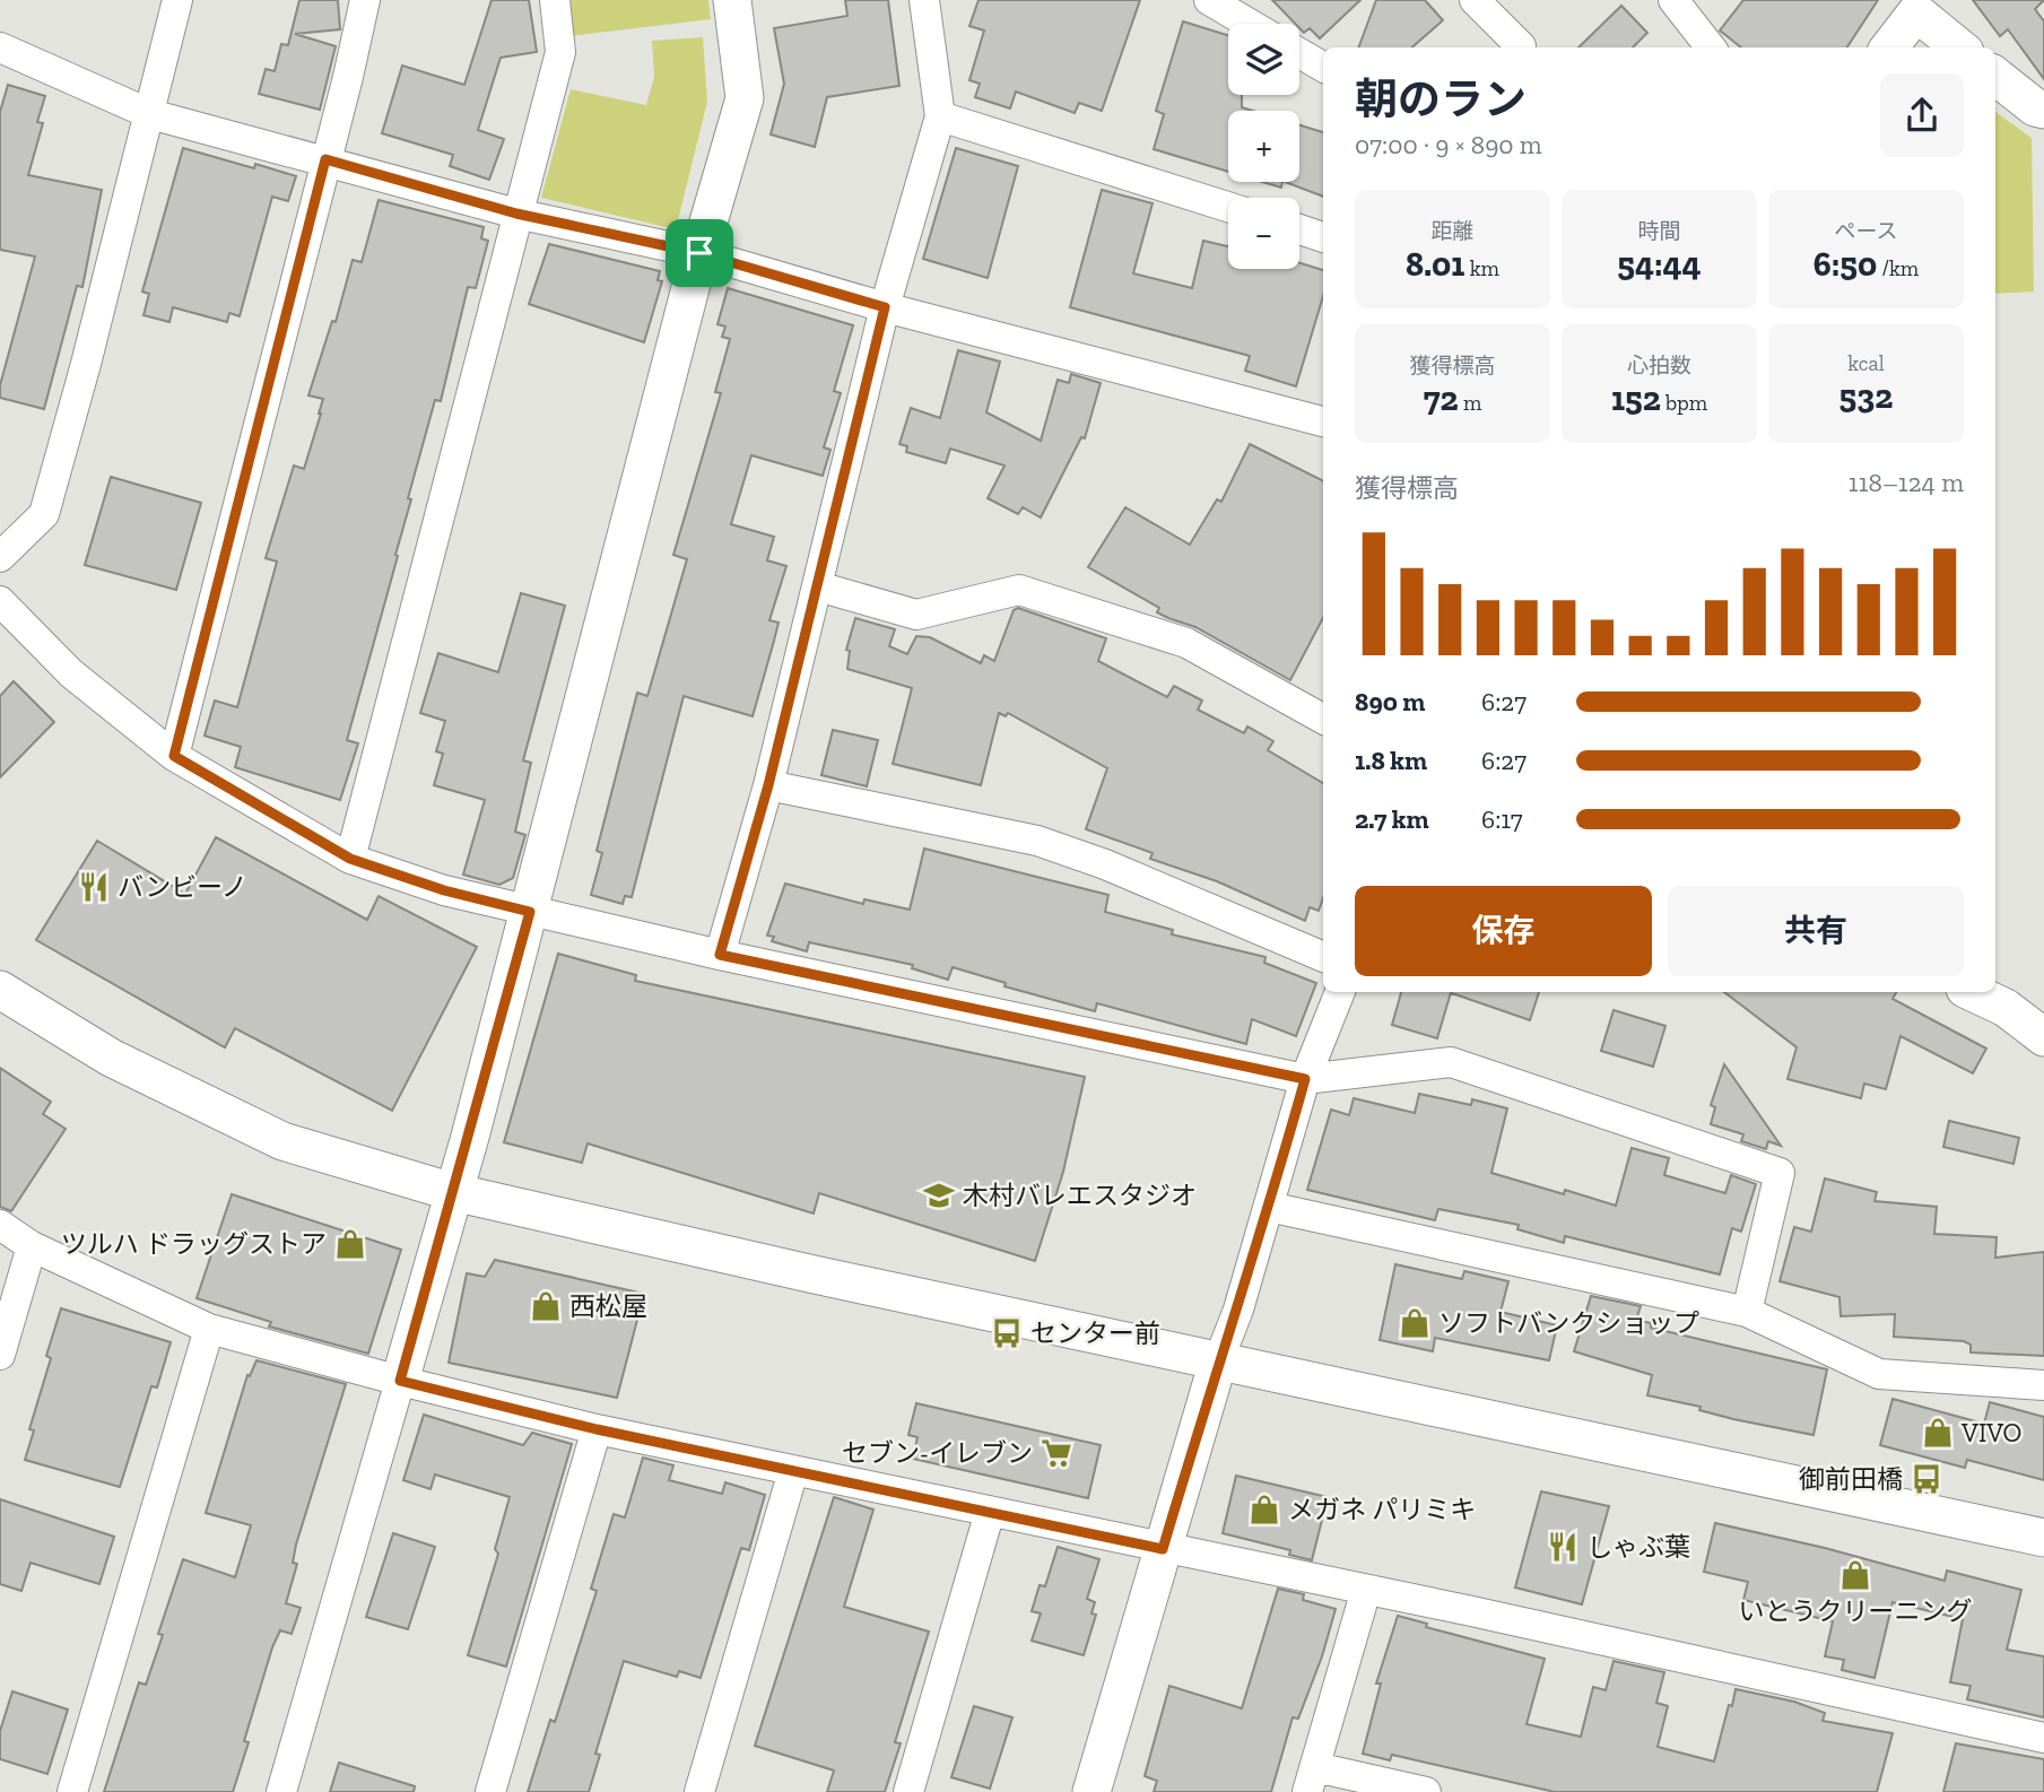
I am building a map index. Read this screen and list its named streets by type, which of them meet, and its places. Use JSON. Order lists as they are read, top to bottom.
{
  "places": {
    "restaurant": ["バンビーノ", "しゃぶ葉"],
    "school or university": ["木村バレエスタジオ"],
    "shop": [
      "ツルハ ドラッグストア",
      "西松屋",
      "ソフトバンクショップ",
      "VIVO",
      "メガネ パリミキ",
      "いとうクリーニング"
    ],
    "bus stop": ["センター前", "御前田橋"],
    "supermarket": ["セブン-イレブン"]
  },
  "page": {
    "map_buttons": ["+", "−"],
    "heading": ["朝のラン", "07:00 · 9 × 890 m"],
    "stats": [
      ["距離", "8.01 km"],
      ["時間", "54:44"],
      ["ペース", "6:50 /km"],
      ["獲得標高", "72 m"],
      ["心拍数", "152 bpm"],
      ["kcal", "532"]
    ],
    "chart": ["獲得標高", "118–124 m"],
    "list": [
      {
        "name": "890 m",
        "note": "6:27"
      },
      {
        "name": "1.8 km",
        "note": "6:27"
      },
      {
        "name": "2.7 km",
        "note": "6:17"
      }
    ],
    "buttons": ["保存", "共有"]
  }
}
